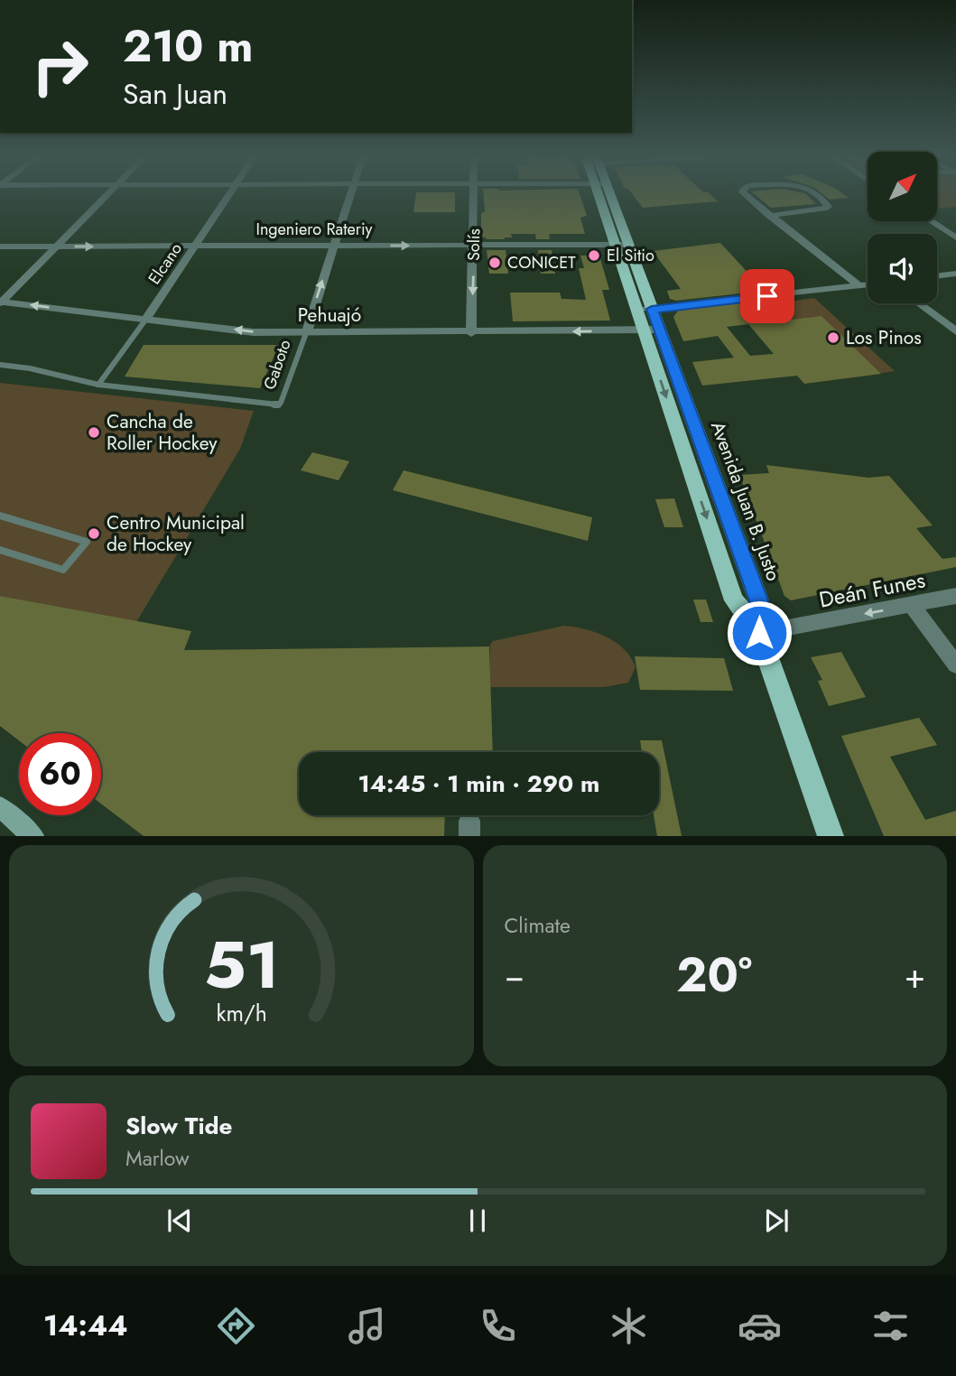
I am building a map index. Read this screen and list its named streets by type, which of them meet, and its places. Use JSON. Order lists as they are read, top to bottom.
{
  "streets": {
    "street": [
      "Ingeniero Rateriy",
      "Solís",
      "Elcano",
      "Pehuajó",
      "Gaboto",
      "Deán Funes"
    ]
  },
  "crossings": [
    ["Ingeniero Rateriy", "Solís"],
    ["Ingeniero Rateriy", "Elcano"],
    ["Ingeniero Rateriy", "Gaboto"],
    ["Solís", "Pehuajó"],
    ["Elcano", "Pehuajó"],
    ["Elcano", "Gaboto"],
    ["Pehuajó", "Gaboto"]
  ],
  "one_way": [
    "Ingeniero Rateriy",
    "Solís",
    "Pehuajó",
    "Deán Funes"
  ],
  "places": [
    "El Sitio",
    "CONICET",
    "Los Pinos",
    "Cancha de Roller Hockey",
    "Centro Municipal de Hockey"
  ],
  "north": "top right",
  "page": {
    "turn": ["210 m", "San Juan"],
    "limit": "60",
    "trip": "14:45 · 1 min · 290 m",
    "tile": "Climate",
    "heat": ["−", "20°", "+"],
    "song": ["Slow Tide", "Marlow"],
    "tabs": "14:44",
    "gauge": ["51", "km/h"]
  }
}
